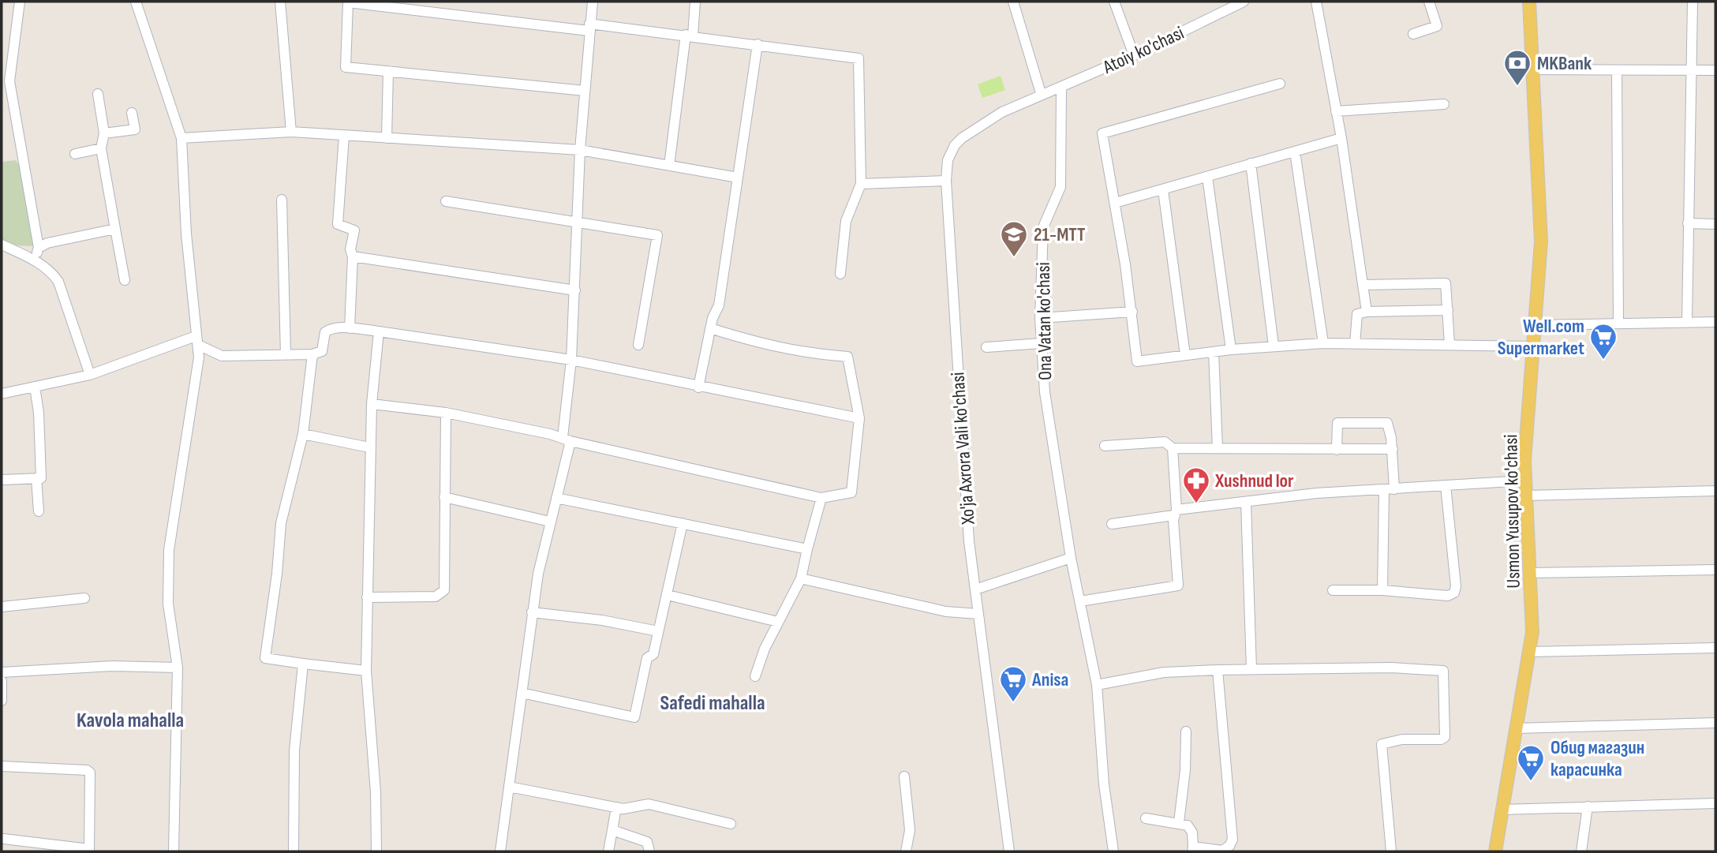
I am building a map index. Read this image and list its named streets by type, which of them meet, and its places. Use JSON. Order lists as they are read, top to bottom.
{
  "streets": {
    "main road": ["Usmon Yusupov ko'chasi"],
    "street": ["Atoiy ko'chasi", "Ona Vatan ko'chasi", "Xo'ja Axrora Vali ko'chasi"]
  },
  "crossings": [
    ["Atoiy ko'chasi", "Ona Vatan ko'chasi"],
    ["Atoiy ko'chasi", "Xo'ja Axrora Vali ko'chasi"]
  ],
  "districts": ["Safedi mahalla", "Kavola mahalla"],
  "places": {
    "bank": ["MKBank"],
    "school or university": ["21-MTT"],
    "supermarket": ["Well.com Supermarket", "Anisa", "Обид магазин карасинка"],
    "pharmacy": ["Xushnud lor"]
  }
}
